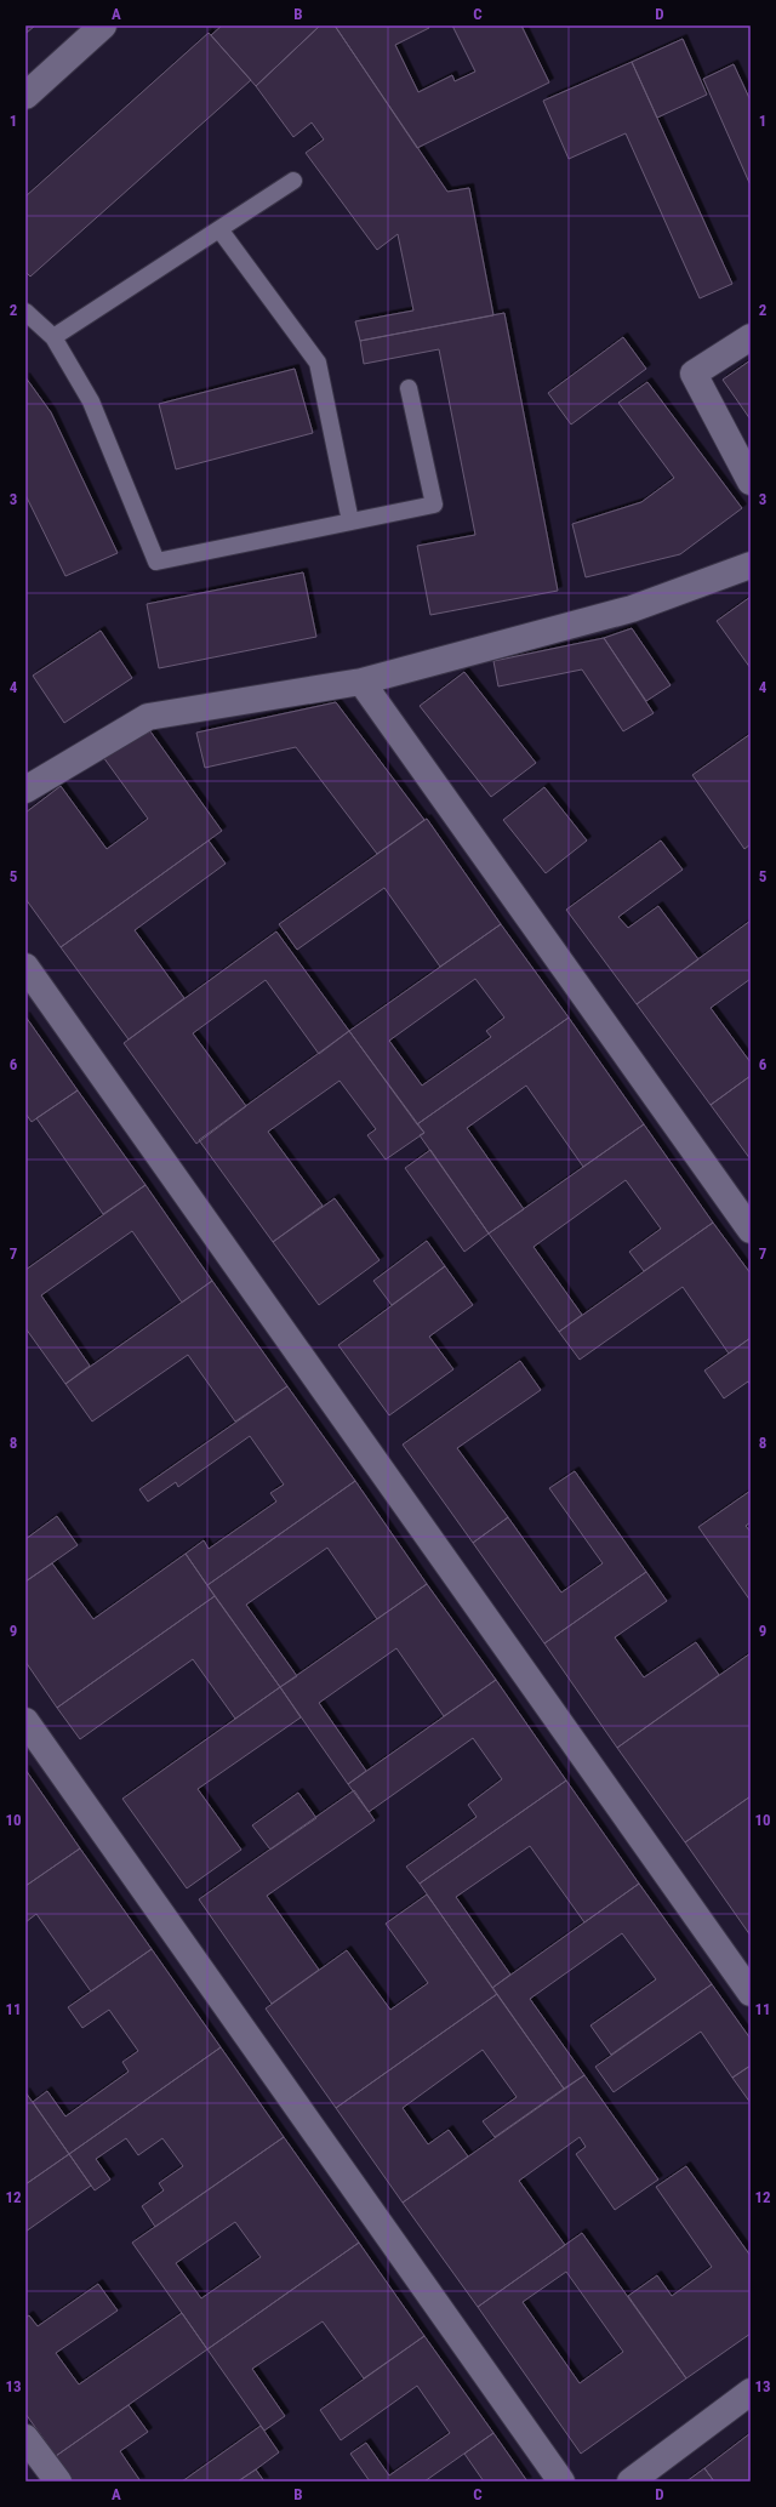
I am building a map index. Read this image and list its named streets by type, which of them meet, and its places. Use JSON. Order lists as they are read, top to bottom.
{
  "grid": {
    "columns": [
      "A",
      "B",
      "C",
      "D"
    ],
    "rows": [
      "1",
      "2",
      "3",
      "4",
      "5",
      "6",
      "7",
      "8",
      "9",
      "10",
      "11",
      "12",
      "13"
    ]
  }
}
